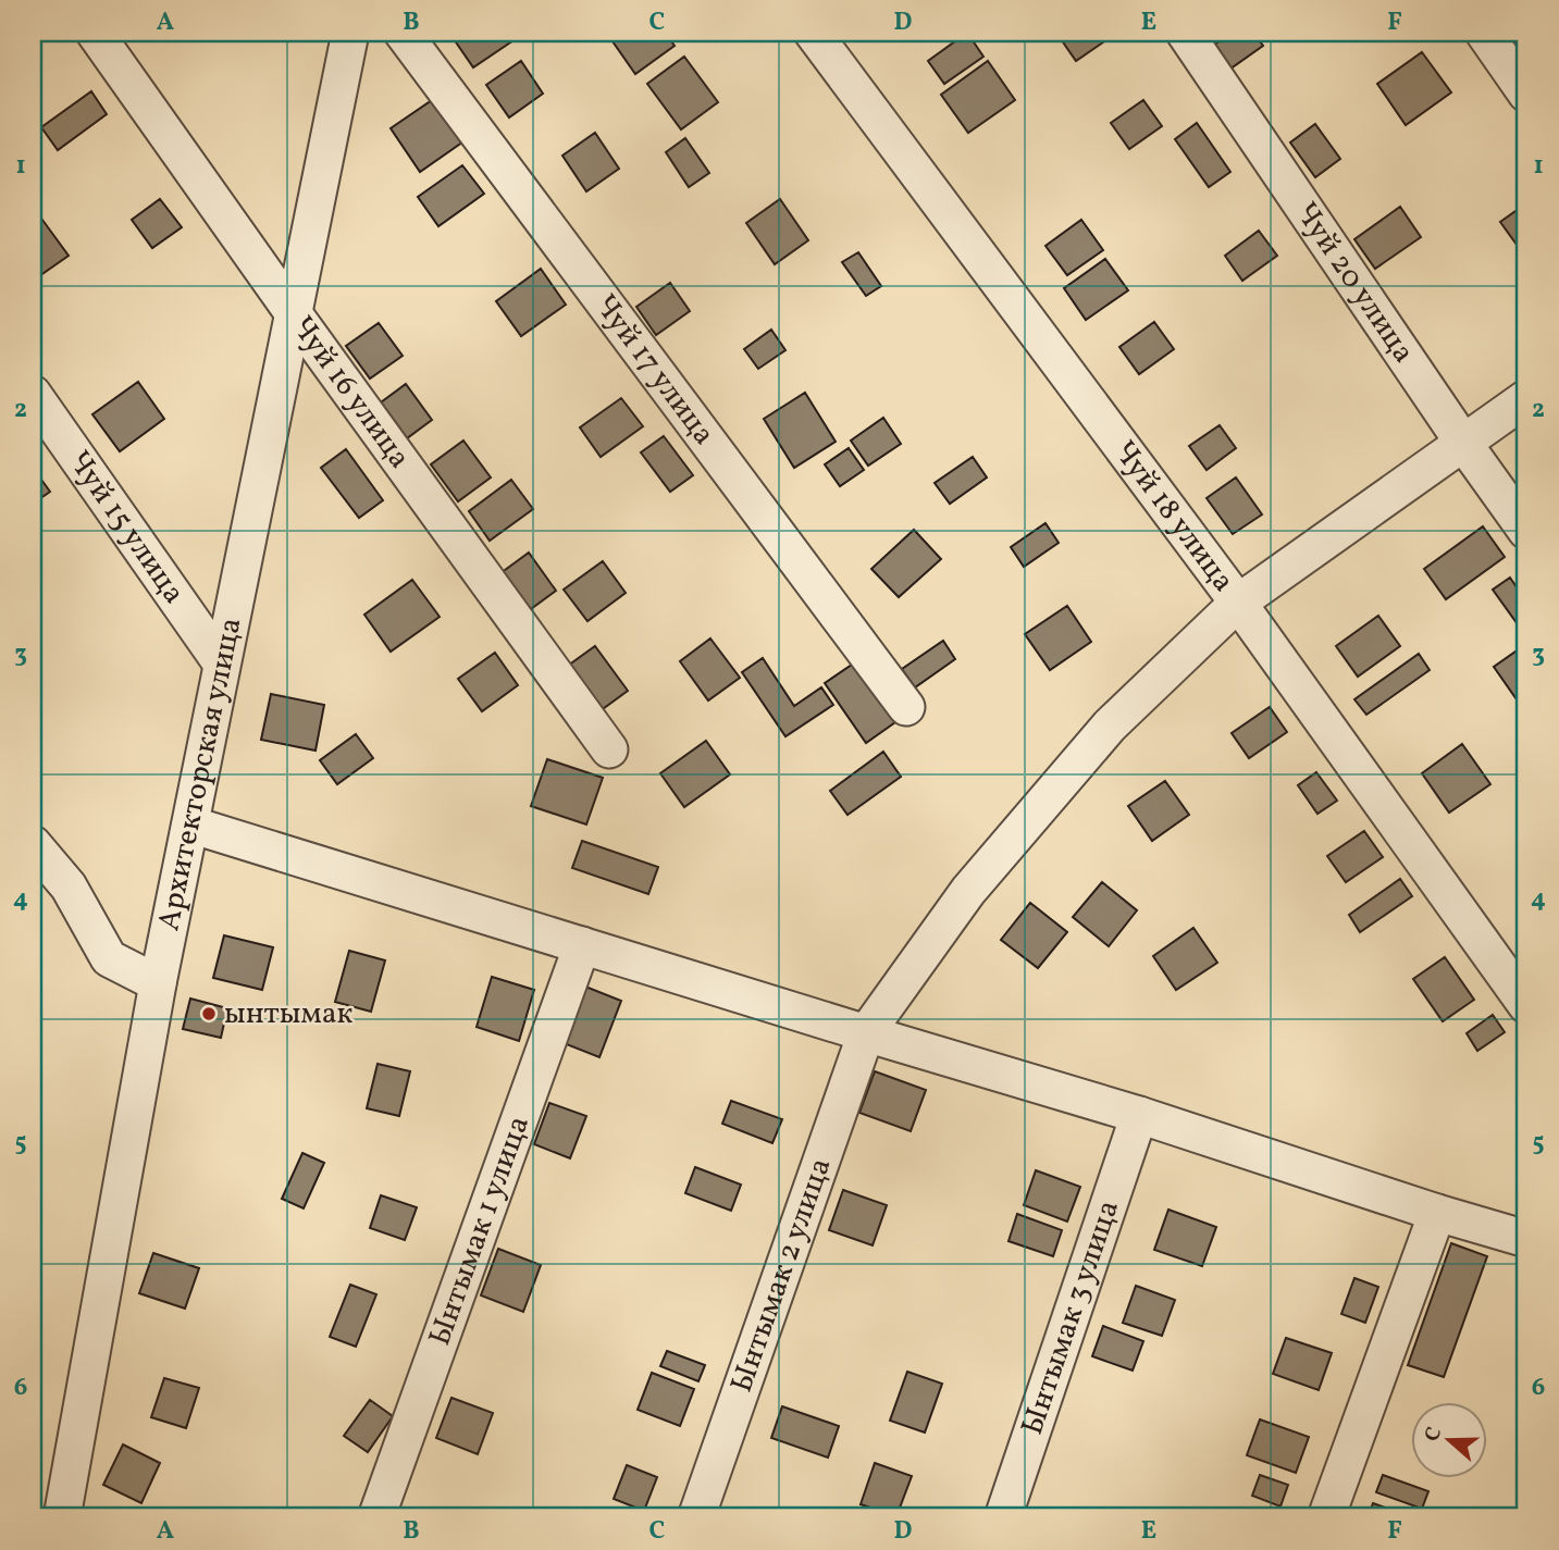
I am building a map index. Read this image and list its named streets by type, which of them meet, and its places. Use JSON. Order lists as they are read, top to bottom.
{
  "streets": {
    "street": [
      "Чуй 20 улица",
      "Чуй 17 улица",
      "Чуй 16 улица",
      "Чуй 18 улица",
      "Чуй 15 улица",
      "Архитекторская улица",
      "Ынтымак 1 улица",
      "Ынтымак 2 улица",
      "Ынтымак 3 улица"
    ]
  },
  "crossings": [
    ["Чуй 20 улица", "Ынтымак 2 улица"],
    ["Чуй 16 улица", "Архитекторская улица"],
    ["Чуй 18 улица", "Ынтымак 2 улица"],
    ["Чуй 15 улица", "Архитекторская улица"]
  ],
  "places": ["ынтымак"],
  "north": "left",
  "grid": {
    "columns": [
      "A",
      "B",
      "C",
      "D",
      "E",
      "F"
    ],
    "rows": [
      "1",
      "2",
      "3",
      "4",
      "5",
      "6"
    ]
  }
}
